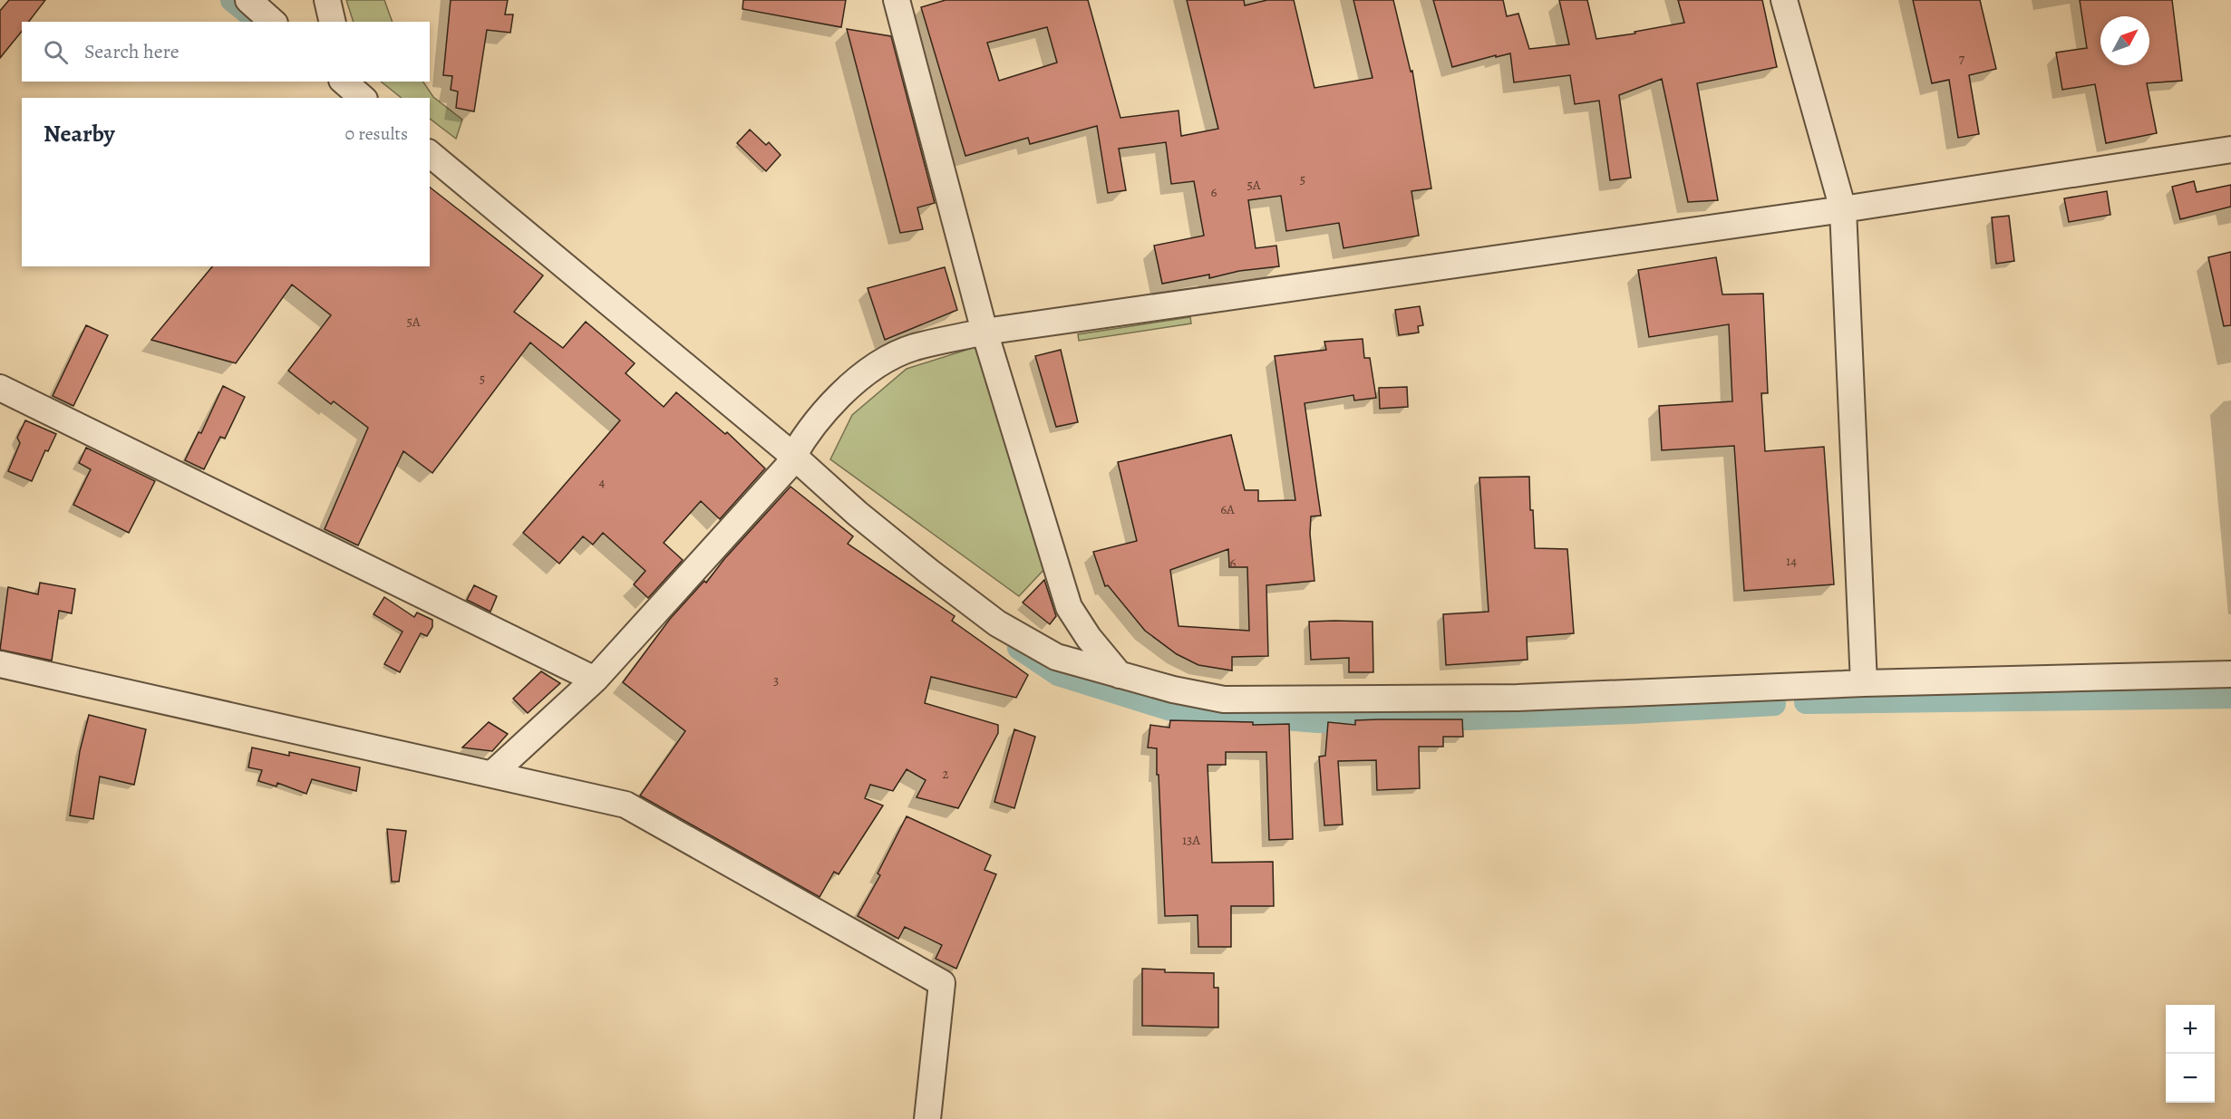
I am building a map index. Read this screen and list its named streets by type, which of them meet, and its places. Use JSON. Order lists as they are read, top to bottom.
{
  "house_numbers": [
    "7",
    "5",
    "5A",
    "6",
    "5A",
    "5",
    "4",
    "6A",
    "14",
    "6",
    "3",
    "2",
    "13A"
  ],
  "north": "top right",
  "page": {
    "search": "Search here",
    "heading": ["Nearby", "0 results"],
    "map_buttons": ["+", "−"]
  }
}
